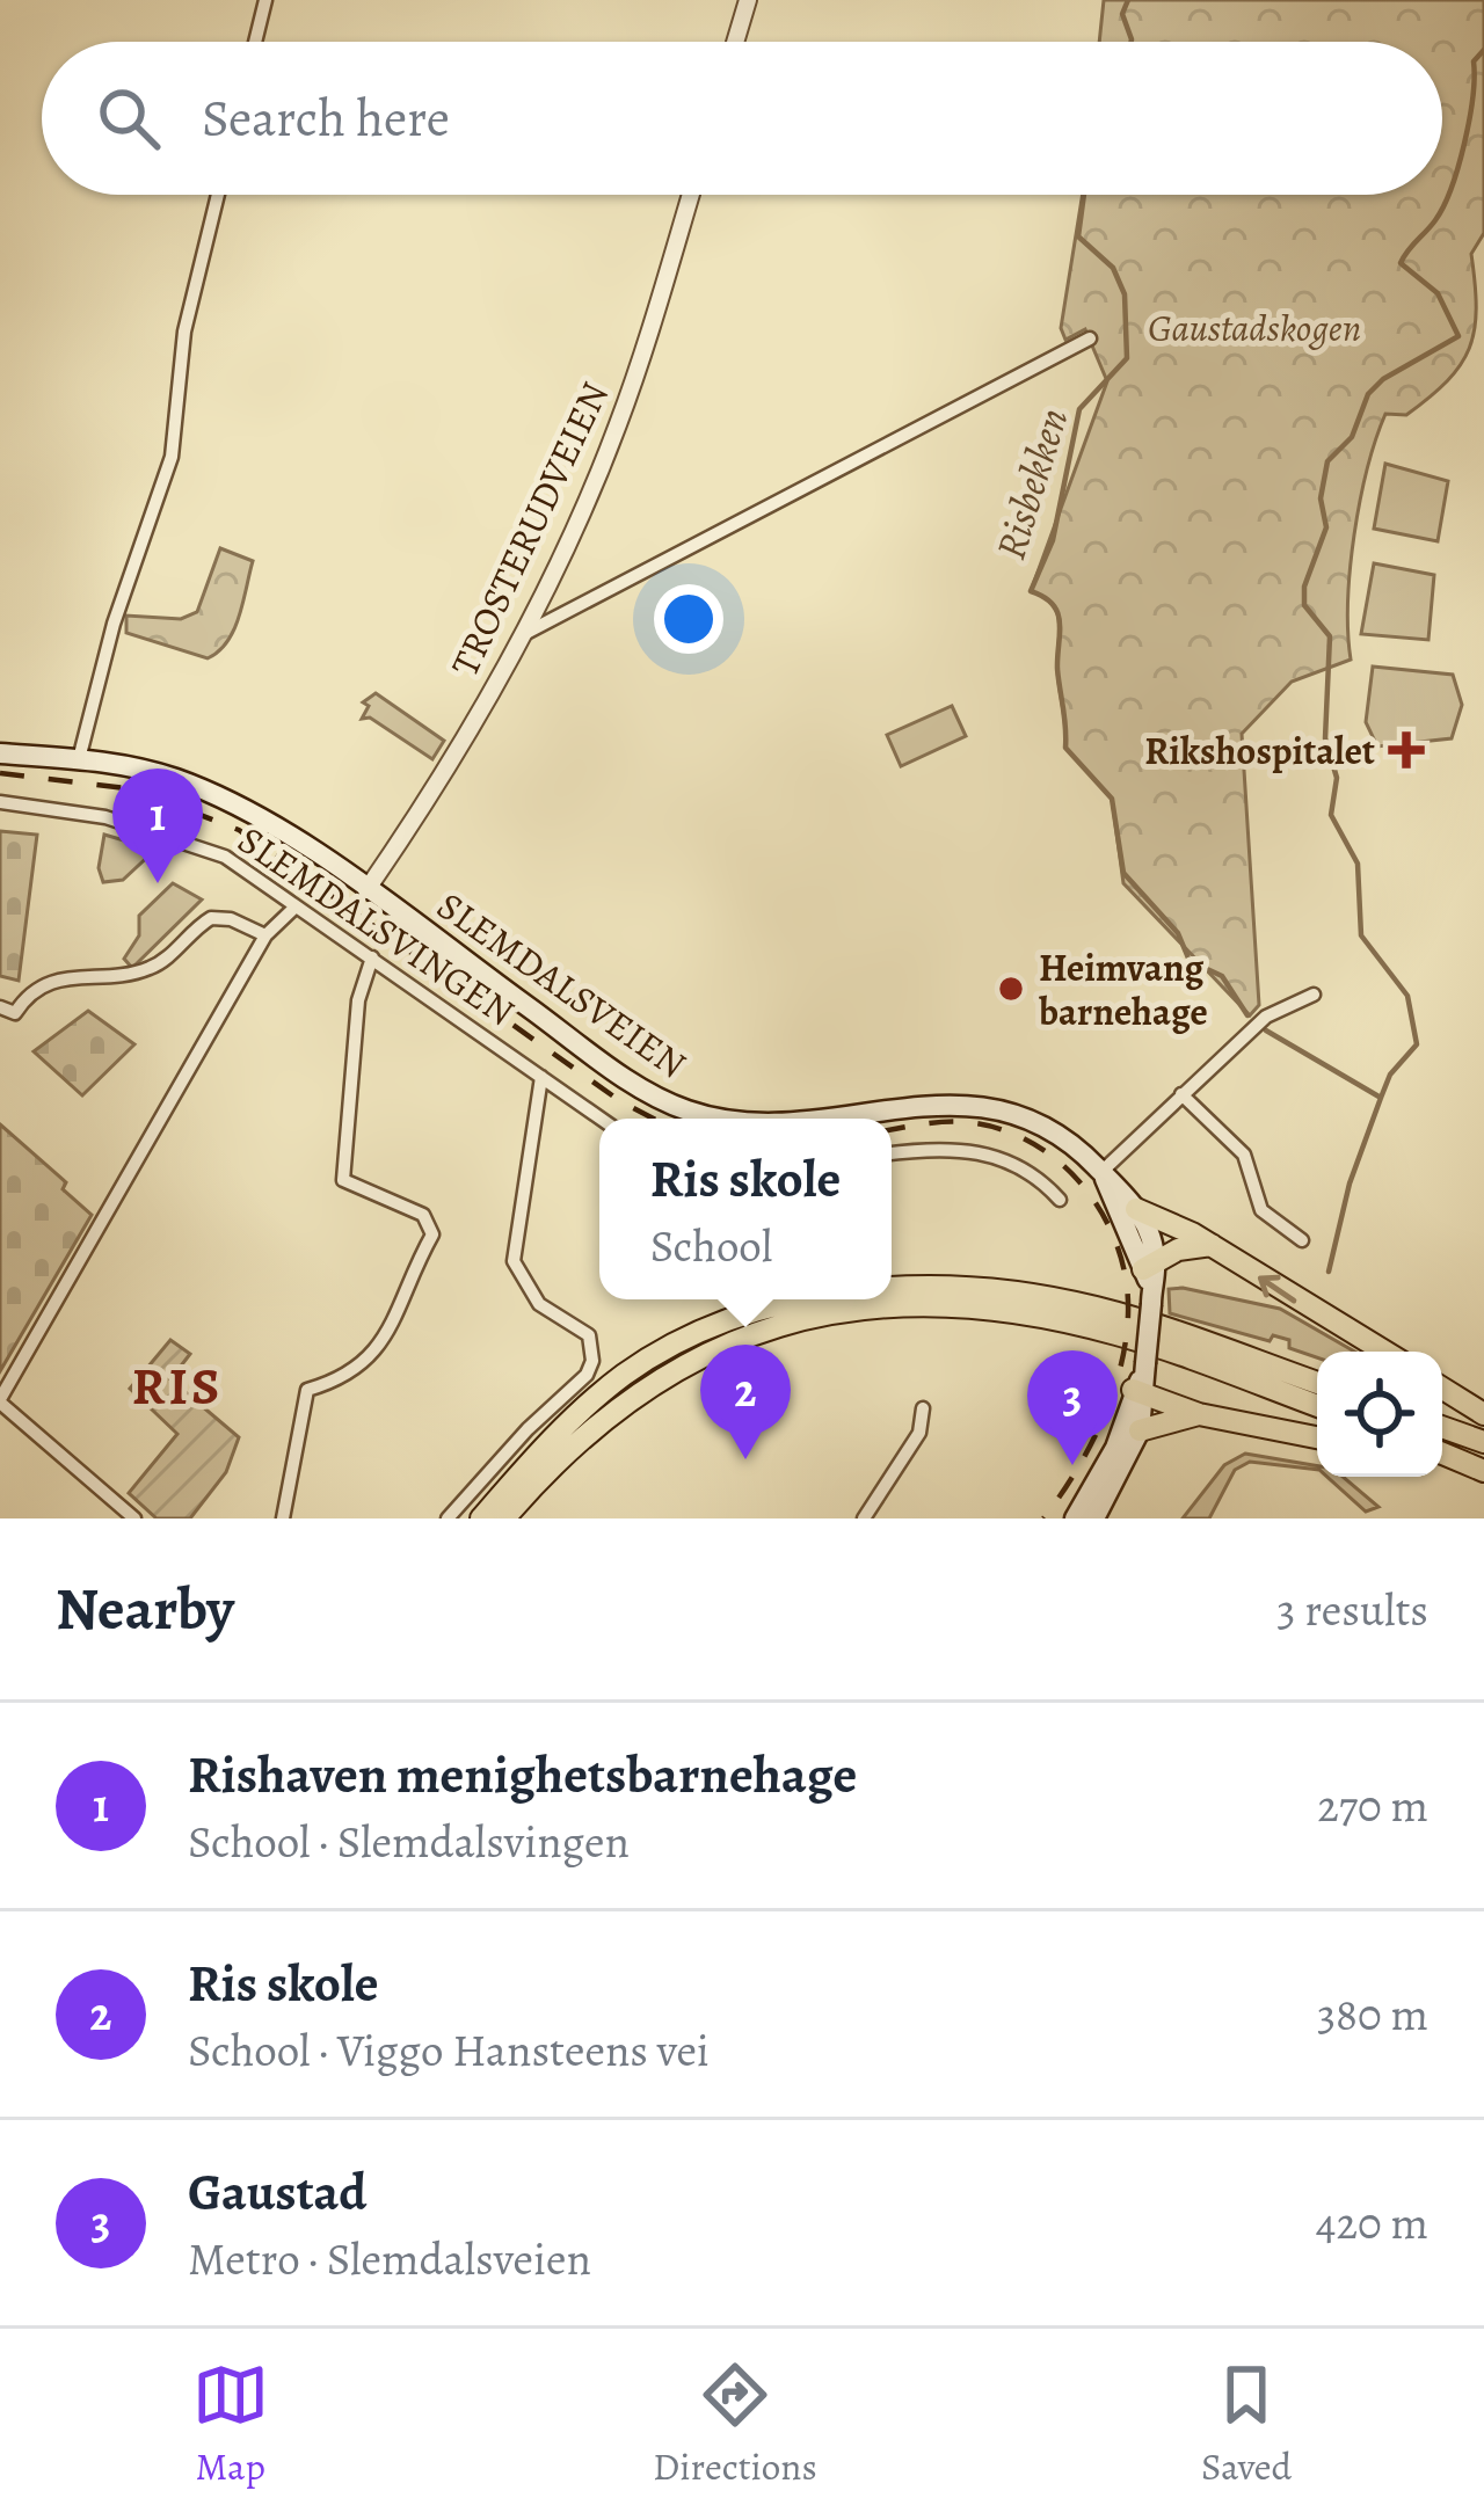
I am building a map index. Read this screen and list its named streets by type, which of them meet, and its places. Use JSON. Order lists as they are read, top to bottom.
{
  "streets": {
    "main road": ["SLEMDALSVEIEN"],
    "street": ["TROSTERUDVEIEN", "SLEMDALSVINGEN"]
  },
  "crossings": [
    ["TROSTERUDVEIEN", "SLEMDALSVEIEN"]
  ],
  "districts": ["RIS"],
  "water": ["Risbekken"],
  "parks": ["Gaustadskogen"],
  "places": {
    "health": ["Rikshospitalet"],
    "other": ["Heimvang barnehage"]
  },
  "page": {
    "search": "Search here",
    "pins": ["1", "2", "3"],
    "popup": ["Ris skole", "School"],
    "heading": ["Nearby", "3 results"],
    "list": [
      {
        "mark": "1",
        "name": "Rishaven menighetsbarnehage",
        "note": "School · Slemdalsvingen",
        "value": "270 m"
      },
      {
        "mark": "2",
        "name": "Ris skole",
        "note": "School · Viggo Hansteens vei",
        "value": "380 m"
      },
      {
        "mark": "3",
        "name": "Gaustad",
        "note": "Metro · Slemdalsveien",
        "value": "420 m"
      }
    ],
    "nav": ["Map", "Directions", "Saved"]
  }
}
